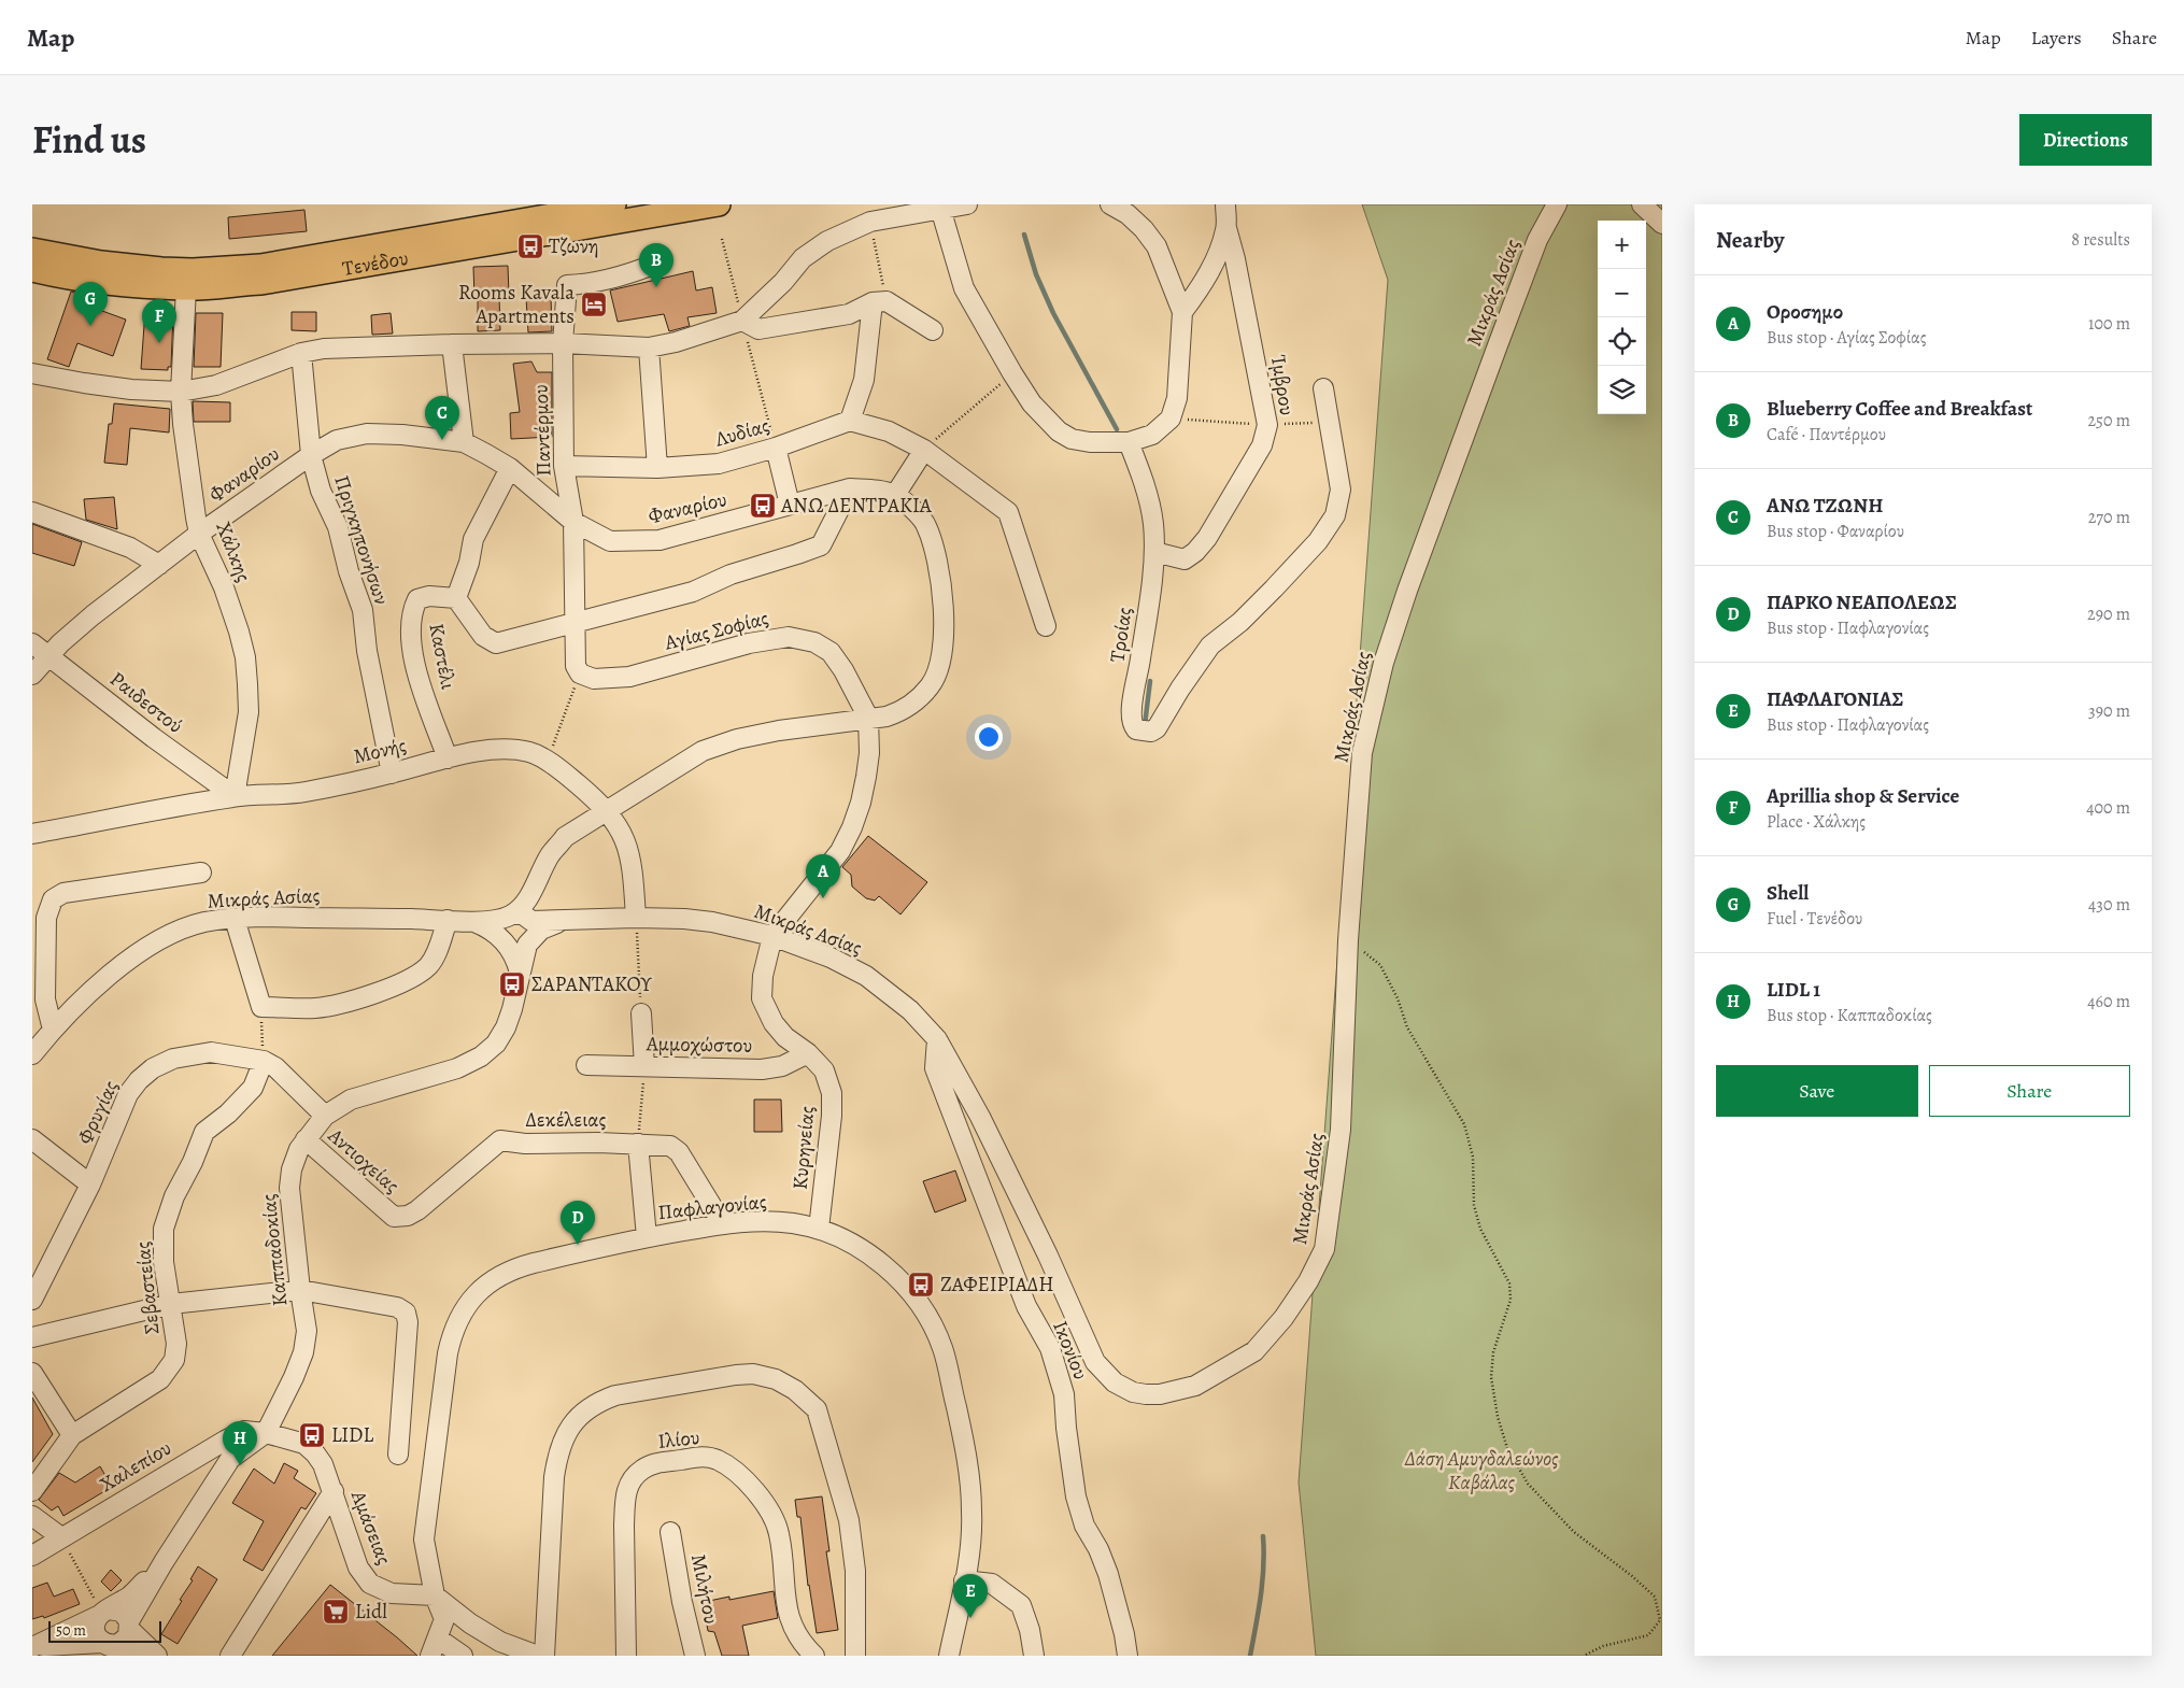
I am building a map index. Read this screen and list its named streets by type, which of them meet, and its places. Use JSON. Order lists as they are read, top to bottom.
{
  "streets": {
    "main road": ["Τενέδου"],
    "street": [
      "Μικράς Ασίας",
      "Ίμβρου",
      "Παντέρμου",
      "Λυδίας",
      "Φαναρίου",
      "Πριγκηπονήσων",
      "Χάλκης",
      "Αγίας Σοφίας",
      "Τροίας",
      "Καστέλι",
      "Ραιδεστού",
      "Μονής",
      "Αμμοχώστου",
      "Φρυγίας",
      "Δεκέλειας",
      "Κυρηνείας",
      "Αντιοχείας",
      "Παφλαγονίας",
      "Καππαδοκίας",
      "Σεβαστείας",
      "Ικονίου",
      "Ιλίου",
      "Χαλεπίου",
      "Αμάσειας",
      "Μιλήτου"
    ]
  },
  "crossings": [
    ["Τενέδου", "Χάλκης"],
    ["Μικράς Ασίας", "Αγίας Σοφίας"],
    ["Μικράς Ασίας", "Μονής"],
    ["Μικράς Ασίας", "Κυρηνείας"],
    ["Μικράς Ασίας", "Καππαδοκίας"],
    ["Μικράς Ασίας", "Ικονίου"],
    ["Ίμβρου", "Τροίας"],
    ["Παντέρμου", "Λυδίας"],
    ["Παντέρμου", "Φαναρίου"],
    ["Παντέρμου", "Αγίας Σοφίας"],
    ["Παντέρμου", "Καστέλι"],
    ["Φαναρίου", "Πριγκηπονήσων"],
    ["Φαναρίου", "Χάλκης"],
    ["Φαναρίου", "Αγίας Σοφίας"],
    ["Φαναρίου", "Καστέλι"],
    ["Φαναρίου", "Ραιδεστού"],
    ["Φαναρίου", "Μονής"],
    ["Φαναρίου", "Καππαδοκίας"],
    ["Πριγκηπονήσων", "Μονής"],
    ["Χάλκης", "Ραιδεστού"],
    ["Χάλκης", "Μονής"],
    ["Αγίας Σοφίας", "Κυρηνείας"],
    ["Καστέλι", "Μονής"],
    ["Ραιδεστού", "Μονής"],
    ["Αμμοχώστου", "Κυρηνείας"],
    ["Φρυγίας", "Καππαδοκίας"],
    ["Φρυγίας", "Σεβαστείας"],
    ["Δεκέλειας", "Αντιοχείας"],
    ["Δεκέλειας", "Παφλαγονίας"],
    ["Κυρηνείας", "Παφλαγονίας"],
    ["Αντιοχείας", "Καππαδοκίας"],
    ["Παφλαγονίας", "Αμάσειας"],
    ["Καππαδοκίας", "Χαλεπίου"],
    ["Καππαδοκίας", "Αμάσειας"],
    ["Χαλεπίου", "Αμάσειας"]
  ],
  "parks": ["Δάση Αμυγδαλεώνος Καβάλας"],
  "places": {
    "bus stop": [
      "Τζωνη",
      "ΑΝΩ ΔΕΝΤΡΑΚΙΑ",
      "ΣΑΡΑΝΤΑΚΟΥ",
      "ΖΑΦΕΙΡΙΑΔΗ",
      "LIDL"
    ],
    "hotel": ["Rooms Kavala Apartments"],
    "supermarket": ["Lidl"]
  },
  "scale_bar": "50 m",
  "page": {
    "header": "Map",
    "nav": ["Map", "Layers", "Share"],
    "title": "Find us",
    "buttons": [
      "Directions",
      ["Save", "Share"]
    ],
    "heading": ["Nearby", "8 results"],
    "map_buttons": ["+", "−"],
    "pins": [
      "B",
      "G",
      "F",
      "C",
      "A",
      "D",
      "H",
      "E"
    ],
    "list": [
      {
        "mark": "A",
        "name": "Οροσημο",
        "note": "Bus stop · Αγίας Σοφίας",
        "value": "100 m"
      },
      {
        "mark": "B",
        "name": "Blueberry Coffee and Breakfast",
        "note": "Café · Παντέρμου",
        "value": "250 m"
      },
      {
        "mark": "C",
        "name": "ΑΝΩ ΤΖΩΝΗ",
        "note": "Bus stop · Φαναρίου",
        "value": "270 m"
      },
      {
        "mark": "D",
        "name": "ΠΑΡΚΟ ΝΕΑΠΟΛΕΩΣ",
        "note": "Bus stop · Παφλαγονίας",
        "value": "290 m"
      },
      {
        "mark": "E",
        "name": "ΠΑΦΛΑΓΟΝΙΑΣ",
        "note": "Bus stop · Παφλαγονίας",
        "value": "390 m"
      },
      {
        "mark": "F",
        "name": "Aprillia shop & Service",
        "note": "Place · Χάλκης",
        "value": "400 m"
      },
      {
        "mark": "G",
        "name": "Shell",
        "note": "Fuel · Τενέδου",
        "value": "430 m"
      },
      {
        "mark": "H",
        "name": "LIDL 1",
        "note": "Bus stop · Καππαδοκίας",
        "value": "460 m"
      }
    ],
    "scale": "50 m"
  }
}
